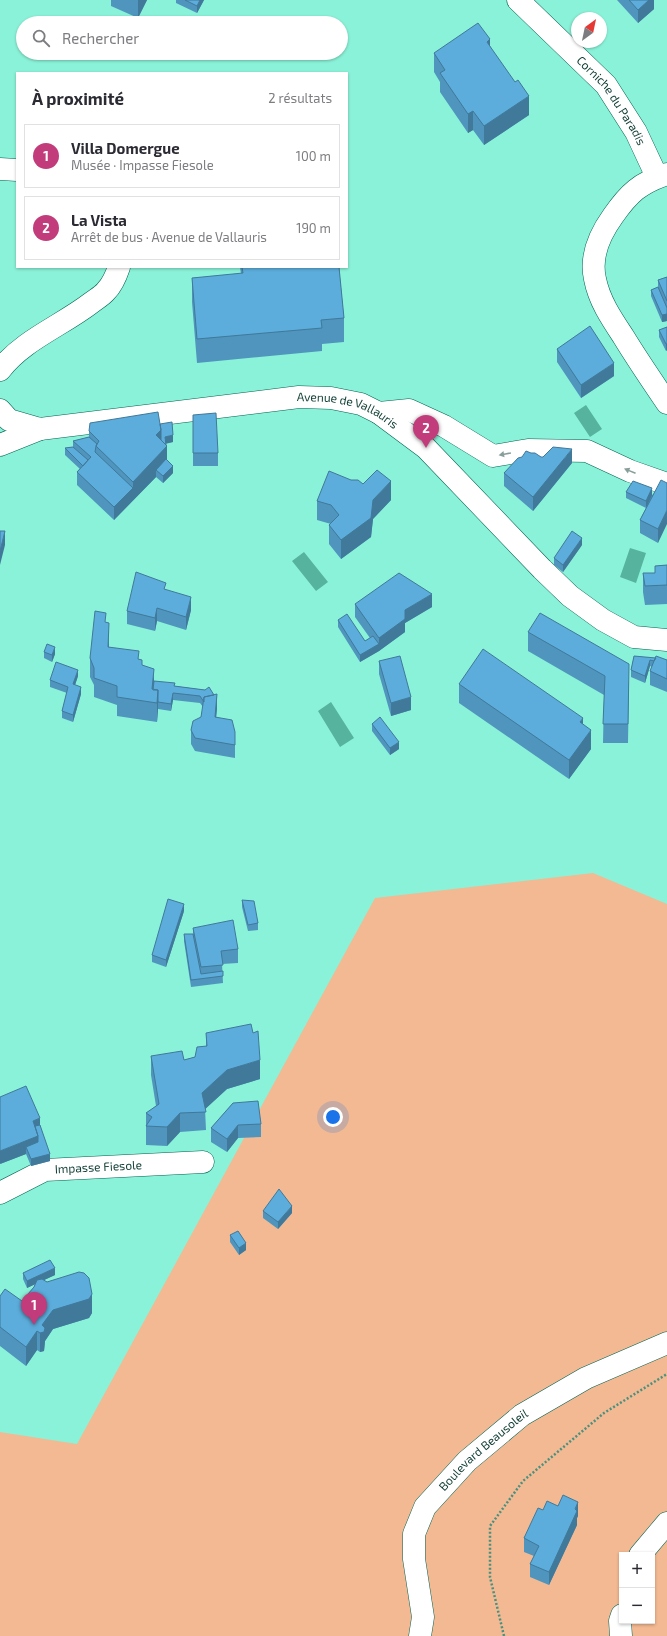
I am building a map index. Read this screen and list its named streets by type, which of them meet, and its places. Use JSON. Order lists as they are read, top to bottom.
{
  "streets": {
    "street": [
      "Corniche du Paradis",
      "Avenue de Vallauris",
      "Impasse Fiesole",
      "Boulevard Beausoleil"
    ]
  },
  "north": "top right",
  "page": {
    "search": "Rechercher",
    "heading": ["À proximité", "2 résultats"],
    "list": [
      {
        "mark": "1",
        "name": "Villa Domergue",
        "note": "Musée · Impasse Fiesole",
        "value": "100 m"
      },
      {
        "mark": "2",
        "name": "La Vista",
        "note": "Arrêt de bus · Avenue de Vallauris",
        "value": "190 m"
      }
    ],
    "pins": ["2", "1"],
    "map_buttons": ["+", "−"]
  }
}
